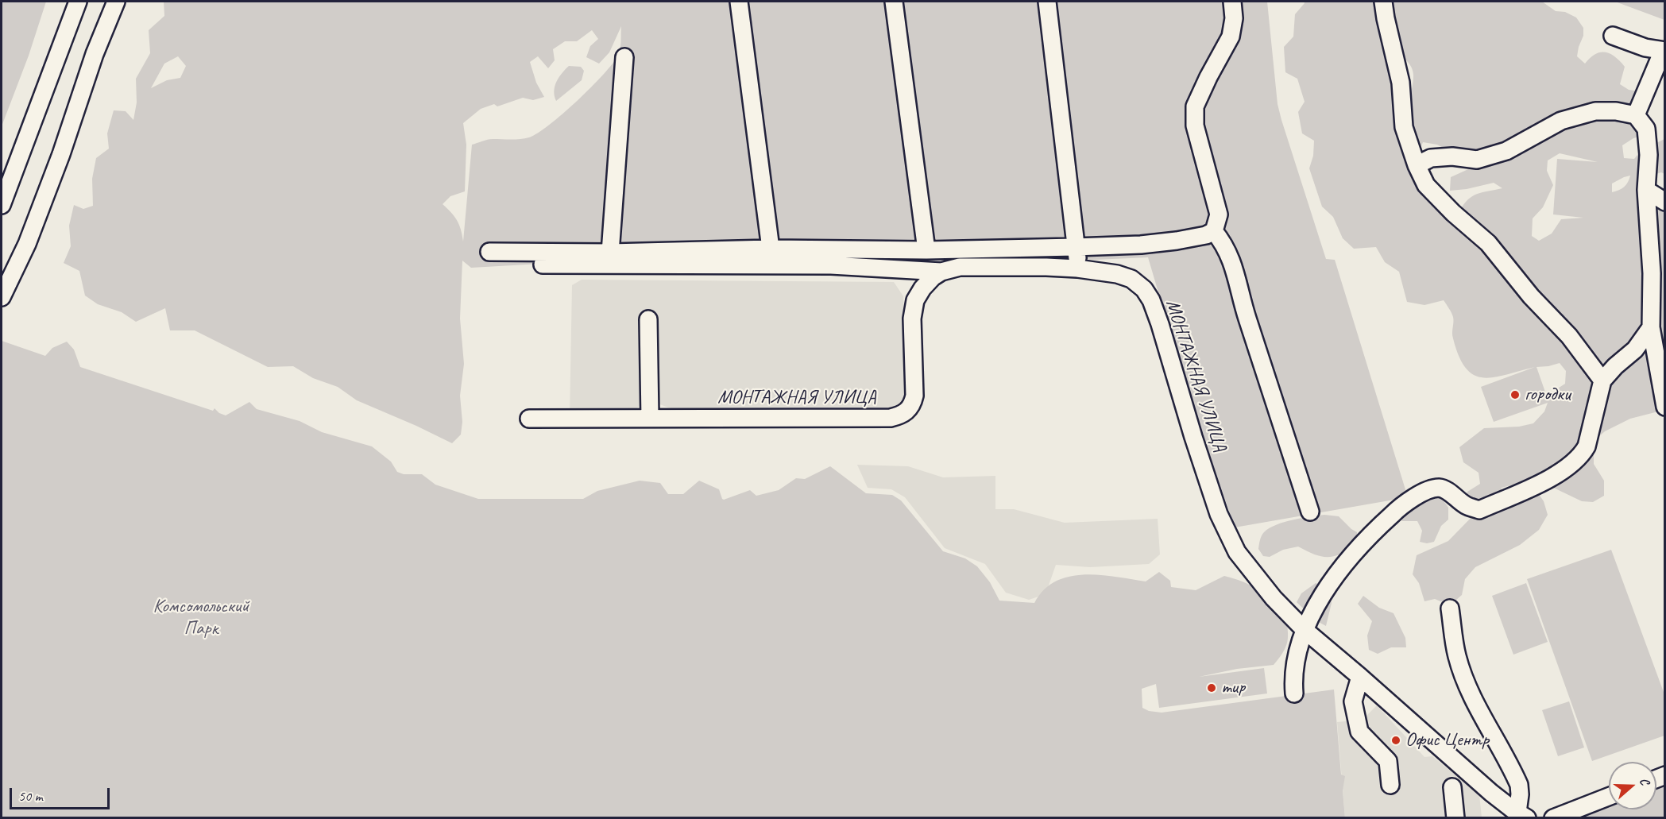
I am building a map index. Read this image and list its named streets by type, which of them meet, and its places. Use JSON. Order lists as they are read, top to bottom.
{
  "streets": {
    "street": ["МОНТАЖНАЯ УЛИЦА"]
  },
  "parks": ["Комсомольский Парк"],
  "places": ["городки", "тир", "Офис Центр"],
  "scale_bar": "50 m",
  "north": "right"
}
